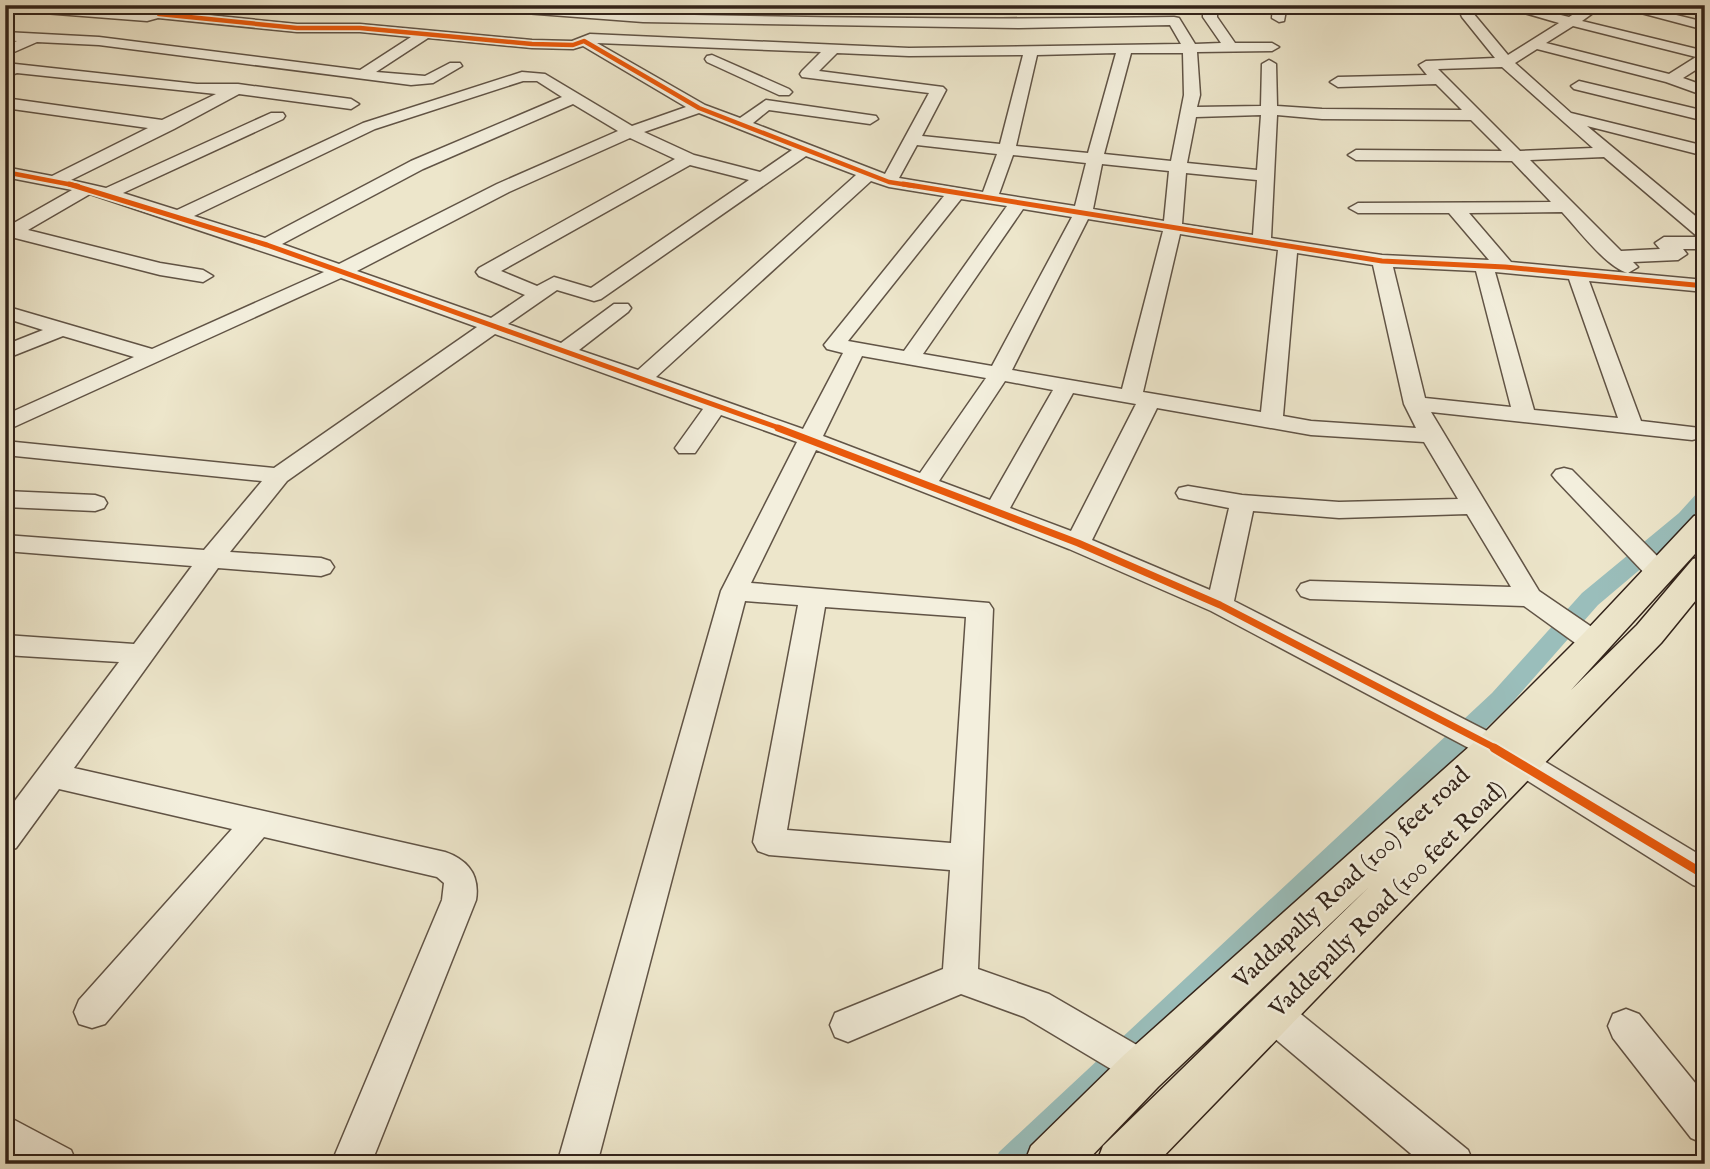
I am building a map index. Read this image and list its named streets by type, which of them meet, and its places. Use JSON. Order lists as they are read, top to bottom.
{
  "streets": {
    "main road": ["Vaddapally Road (100) feet road", "Vaddepally Road (100 feet Road)"]
  },
  "crossings": [
    ["Vaddapally Road (100) feet road", "Vaddepally Road (100 feet Road)"]
  ]
}
